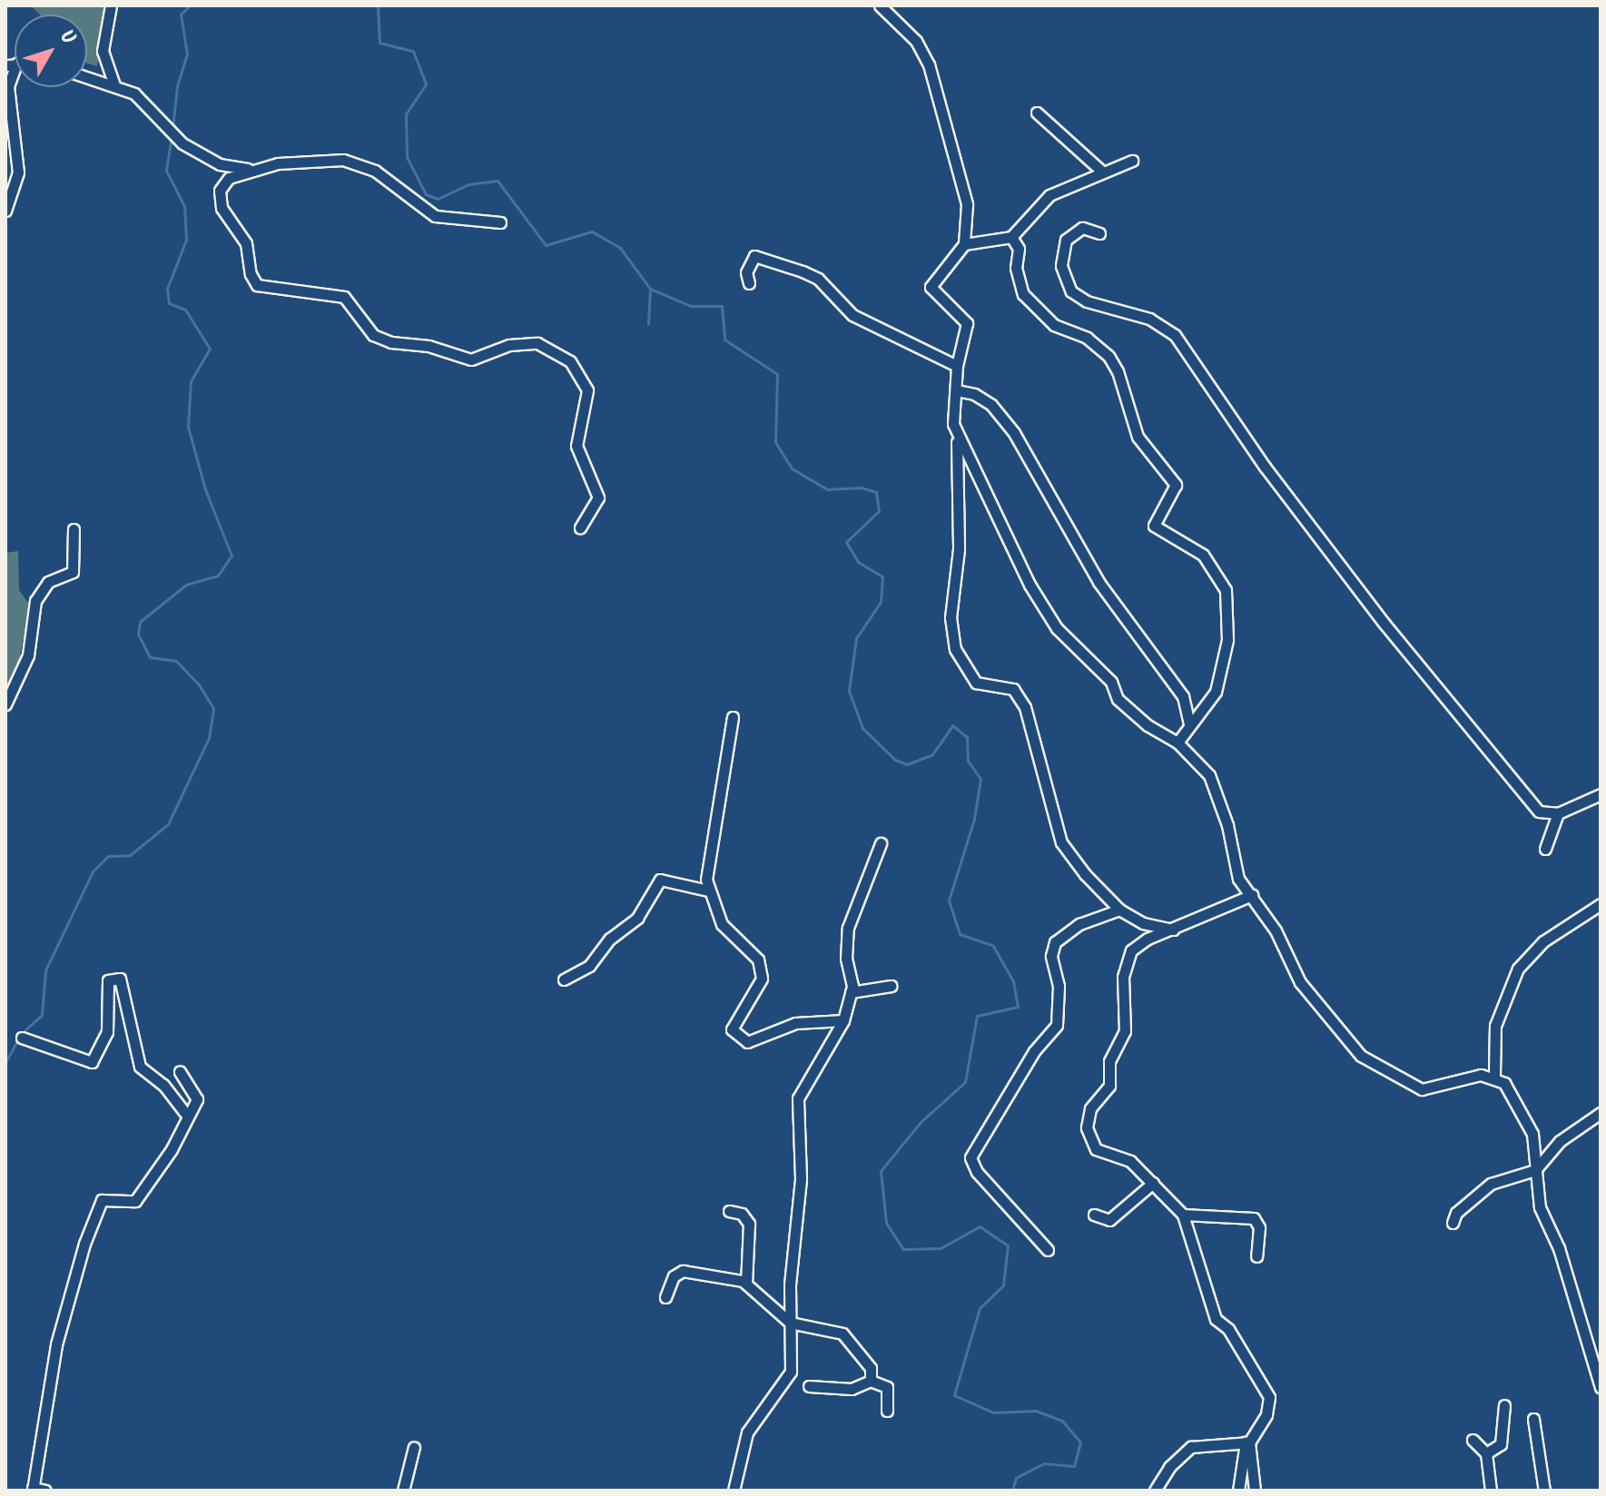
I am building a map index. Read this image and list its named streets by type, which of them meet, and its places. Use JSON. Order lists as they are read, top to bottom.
{
  "north": "top right"
}
